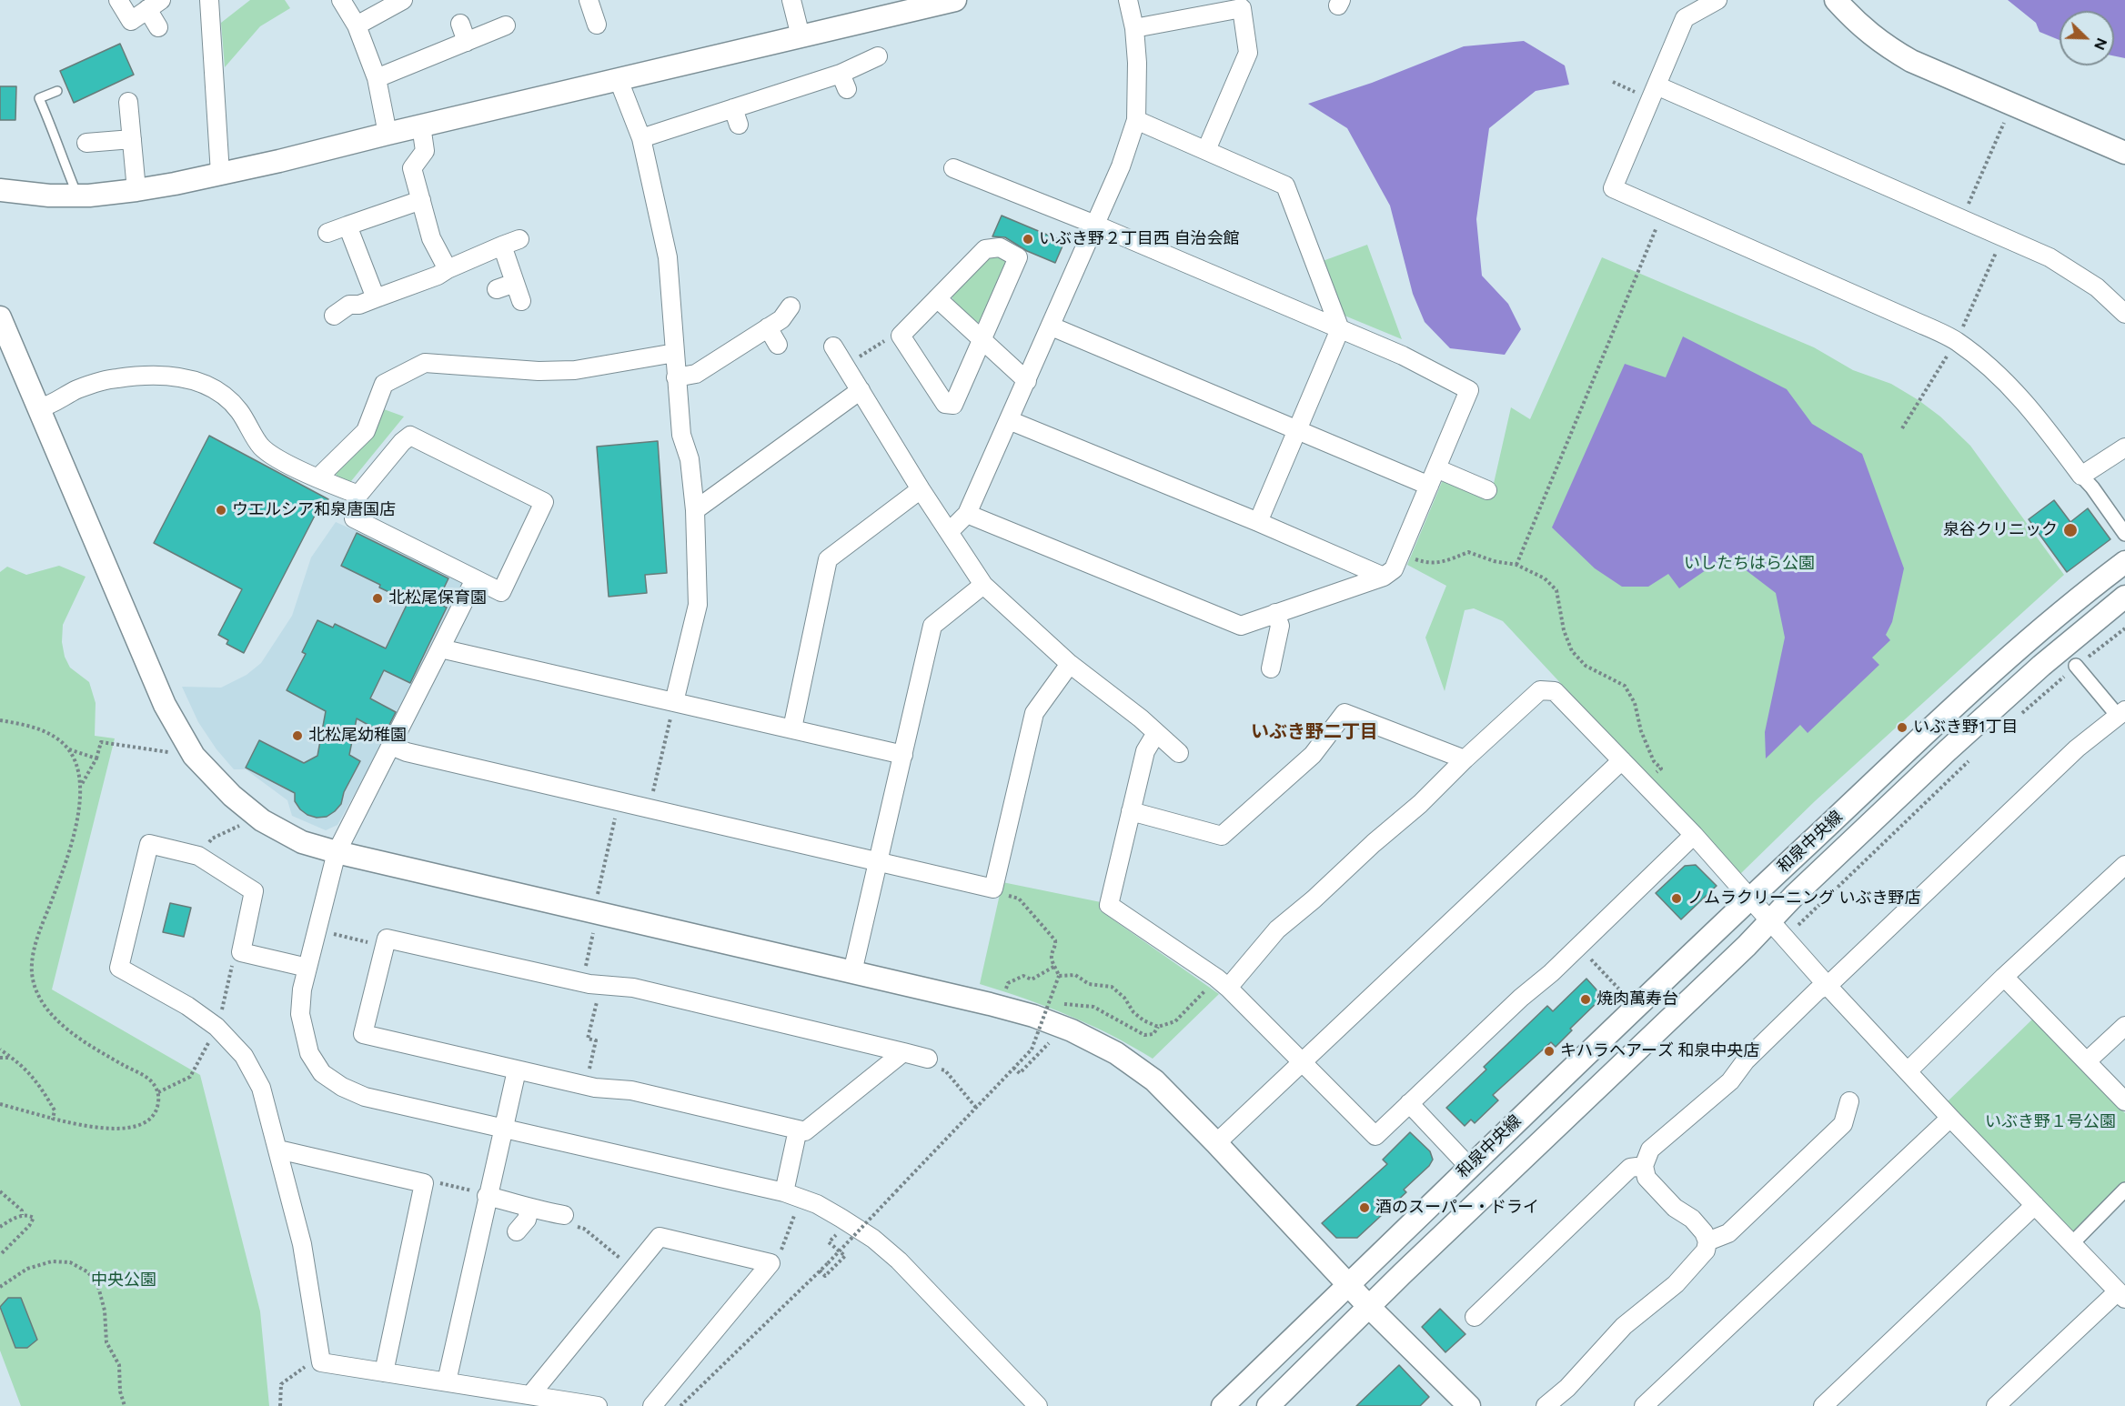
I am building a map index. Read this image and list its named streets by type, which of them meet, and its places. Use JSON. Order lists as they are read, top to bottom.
{
  "streets": {
    "street": ["和泉中央線"]
  },
  "districts": ["いぶき野二丁目"],
  "parks": ["いしたちはら公園", "いぶき野１号公園", "中央公園"],
  "places": [
    "いぶき野２丁目西 自治会館",
    "ウエルシア和泉唐国店",
    "泉谷クリニック",
    "北松尾保育園",
    "いぶき野1丁目",
    "北松尾幼稚園",
    "ノムラクリーニング いぶき野店",
    "焼肉萬寿台",
    "キハラヘアーズ 和泉中央店",
    "酒のスーパー・ドライ"
  ],
  "north": "bottom right"
}
